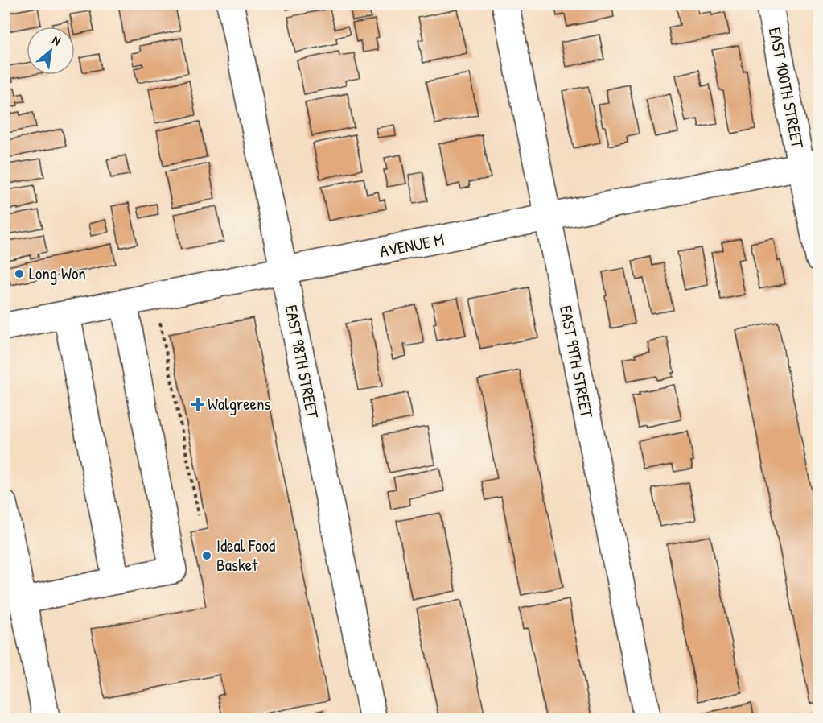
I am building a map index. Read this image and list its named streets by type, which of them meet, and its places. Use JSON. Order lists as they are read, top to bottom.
{
  "streets": {
    "street": [
      "EAST 100TH STREET",
      "AVENUE M",
      "EAST 98TH STREET",
      "EAST 99TH STREET"
    ]
  },
  "crossings": [
    ["EAST 100TH STREET", "AVENUE M"],
    ["AVENUE M", "EAST 98TH STREET"],
    ["AVENUE M", "EAST 99TH STREET"]
  ],
  "places": {
    "other": ["Long Won", "Ideal Food Basket"],
    "health": ["Walgreens"]
  },
  "north": "top right"
}
